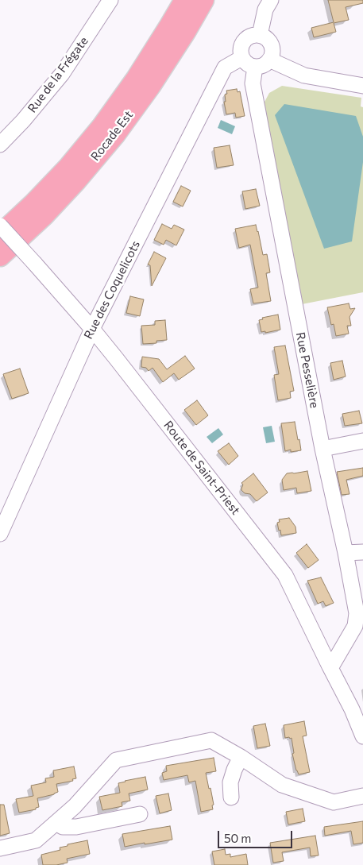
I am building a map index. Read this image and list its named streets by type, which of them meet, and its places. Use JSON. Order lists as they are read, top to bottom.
{
  "streets": {
    "highway": ["Rocade Est"],
    "street": [
      "Rue de la Frégate",
      "Rue des Coquelicots",
      "Rue Pesselière",
      "Route de Saint-Priest"
    ]
  },
  "crossings": [
    ["Rue des Coquelicots", "Rue Pesselière"],
    ["Rue des Coquelicots", "Route de Saint-Priest"],
    ["Rue Pesselière", "Route de Saint-Priest"]
  ],
  "scale_bar": "50 m"
}
